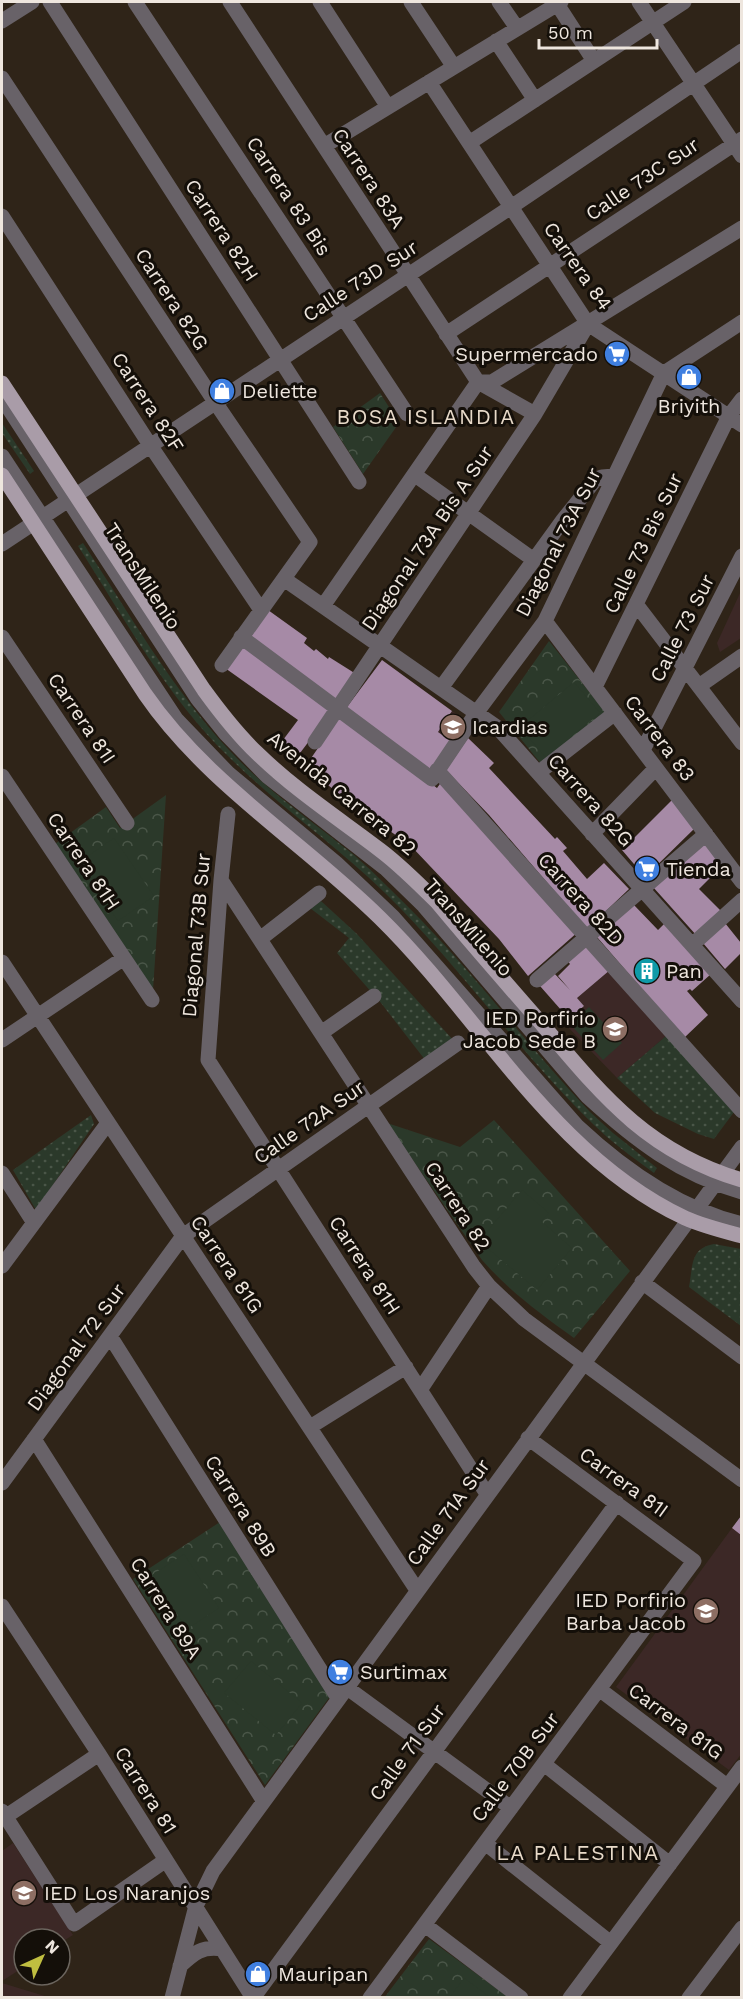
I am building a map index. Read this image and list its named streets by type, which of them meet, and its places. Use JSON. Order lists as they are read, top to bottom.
{
  "streets": {
    "main road": ["Avenida Carrera 82"],
    "street": [
      "Carrera 83A",
      "Calle 73C Sur",
      "Carrera 83 Bis",
      "Carrera 82H",
      "Carrera 84",
      "Calle 73D Sur",
      "Carrera 82G",
      "Carrera 82F",
      "Diagonal 73A Bis A Sur",
      "Diagonal 73A Sur",
      "Calle 73 Bis Sur",
      "Calle 73 Sur",
      "Carrera 81I",
      "Carrera 83",
      "Carrera 81H",
      "Carrera 82D",
      "Diagonal 73B Sur",
      "Calle 72A Sur",
      "Carrera 82",
      "Carrera 81G",
      "Diagonal 72 Sur",
      "Carrera 89B",
      "Calle 71A Sur",
      "Carrera 89A",
      "Calle 71 Sur",
      "Calle 70B Sur",
      "Carrera 81"
    ]
  },
  "crossings": [
    ["Carrera 83A", "Calle 73C Sur"],
    ["Carrera 83A", "Calle 73D Sur"],
    ["Carrera 83A", "Diagonal 73A Bis A Sur"],
    ["Calle 73C Sur", "Carrera 84"],
    ["Carrera 83 Bis", "Calle 73D Sur"],
    ["Carrera 82H", "Calle 73D Sur"],
    ["Carrera 84", "Calle 73D Sur"],
    ["Carrera 84", "Diagonal 73A Bis A Sur"],
    ["Carrera 84", "Diagonal 73A Sur"],
    ["Carrera 84", "Calle 73 Bis Sur"],
    ["Calle 73D Sur", "Carrera 82G"],
    ["Calle 73D Sur", "Carrera 82F"],
    ["Calle 73D Sur", "Avenida Carrera 82"],
    ["Carrera 82G", "Diagonal 73A Bis A Sur"],
    ["Carrera 82G", "Diagonal 73A Sur"],
    ["Diagonal 73A Bis A Sur", "Carrera 82D"],
    ["Diagonal 73A Sur", "Carrera 83"],
    ["Diagonal 73A Sur", "Carrera 82D"],
    ["Calle 73 Bis Sur", "Carrera 83"],
    ["Calle 73 Sur", "Carrera 83"],
    ["Carrera 81I", "Calle 71A Sur"],
    ["Carrera 81I", "Calle 71 Sur"],
    ["Carrera 81I", "Calle 70B Sur"],
    ["Avenida Carrera 82", "Calle 71A Sur"],
    ["Carrera 81H", "Diagonal 73B Sur"],
    ["Carrera 81H", "Calle 72A Sur"],
    ["Carrera 81H", "Calle 71A Sur"],
    ["Diagonal 73B Sur", "Carrera 82"],
    ["Calle 72A Sur", "Carrera 82"],
    ["Calle 72A Sur", "Carrera 81G"],
    ["Calle 72A Sur", "Diagonal 72 Sur"],
    ["Carrera 82", "Calle 71A Sur"],
    ["Carrera 81G", "Diagonal 72 Sur"],
    ["Carrera 81G", "Calle 71A Sur"],
    ["Carrera 81G", "Calle 70B Sur"],
    ["Diagonal 72 Sur", "Carrera 89B"],
    ["Diagonal 72 Sur", "Carrera 89A"],
    ["Carrera 89B", "Calle 71A Sur"],
    ["Calle 71A Sur", "Carrera 89A"],
    ["Calle 71A Sur", "Carrera 81"],
    ["Calle 71 Sur", "Carrera 81"]
  ],
  "districts": ["BOSA ISLANDIA", "LA PALESTINA"],
  "places": {
    "supermarket": ["Supermercado", "Tienda", "Surtimax"],
    "shop": ["Briyith", "Deliette", "Mauripan"],
    "school or university": [
      "Icardias",
      "IED Porfirio Jacob Sede B",
      "IED Porfirio Barba Jacob",
      "IED Los Naranjos"
    ],
    "building": ["Pan"]
  },
  "scale_bar": "50 m",
  "north": "top right"
}
